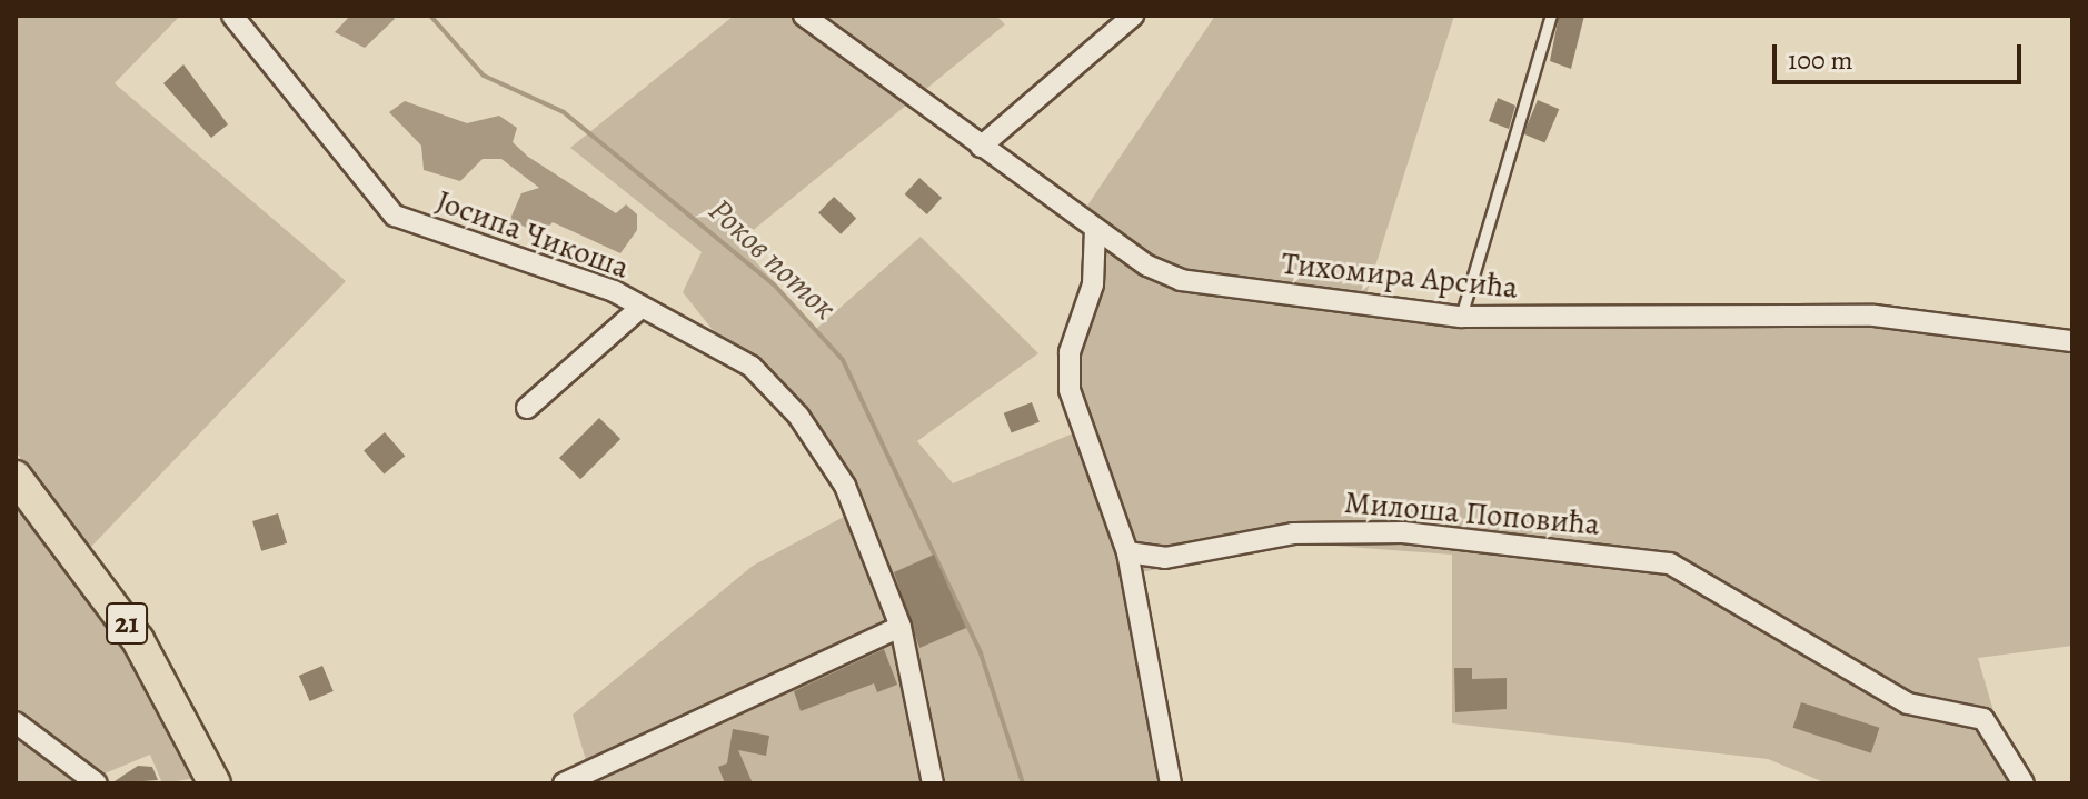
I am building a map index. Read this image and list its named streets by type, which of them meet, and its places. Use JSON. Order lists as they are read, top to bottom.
{
  "streets": {
    "main road": ["21"],
    "street": ["Јосипа Чикоша", "Тихомира Арсића", "Милоша Поповића"]
  },
  "water": ["Роков поток"],
  "scale_bar": "100 m"
}
